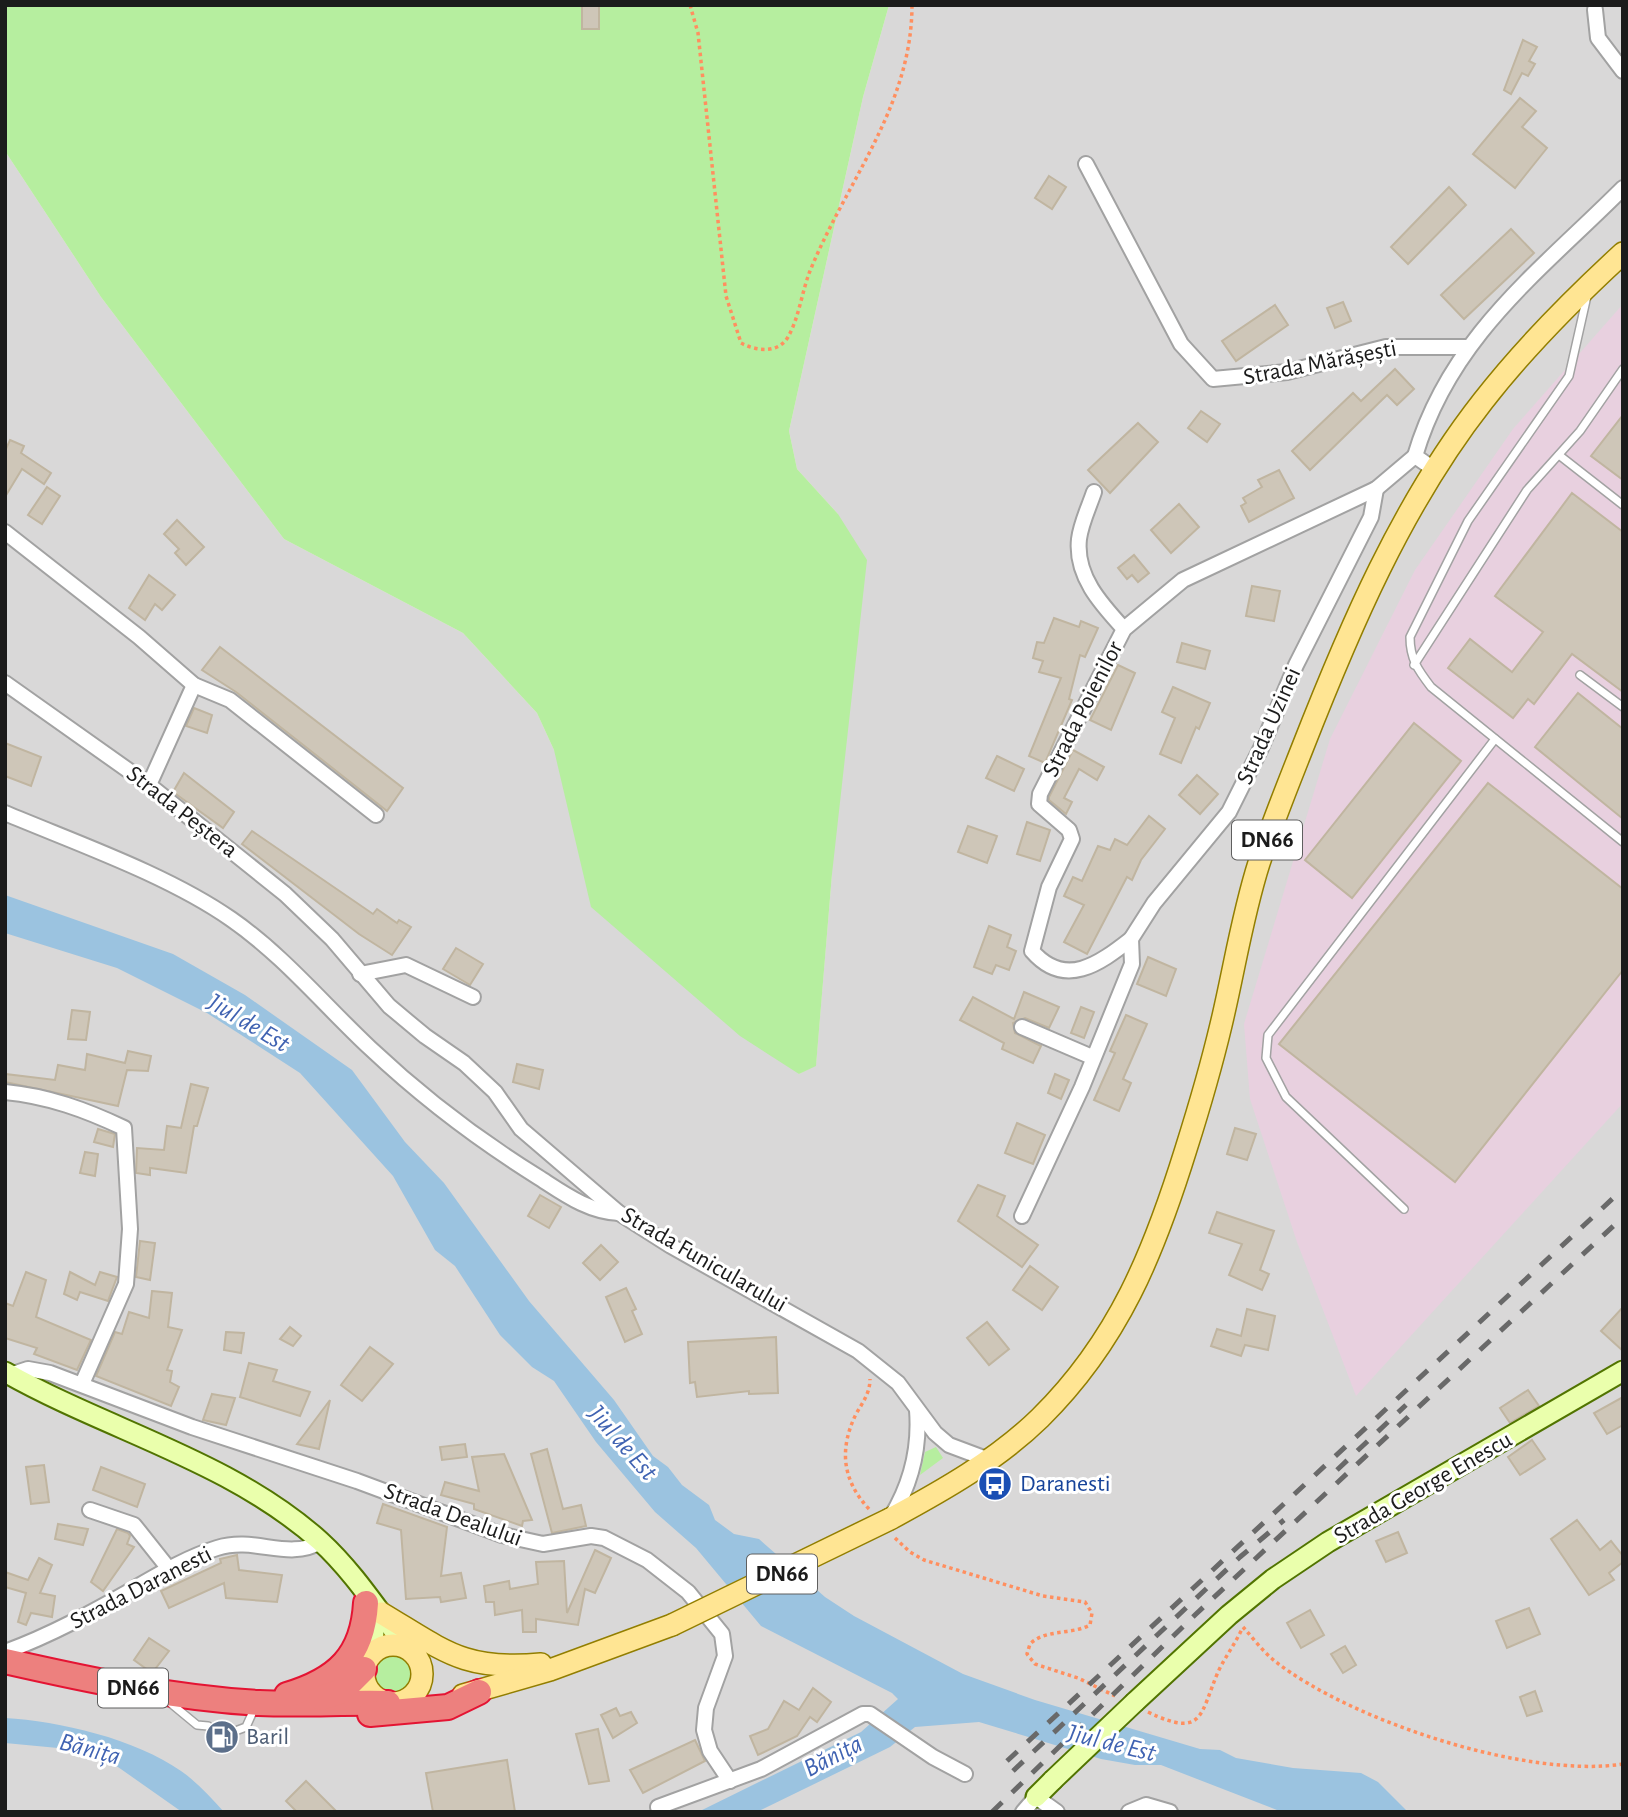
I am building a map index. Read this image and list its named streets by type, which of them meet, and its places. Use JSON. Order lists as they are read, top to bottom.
{
  "streets": {
    "highway": ["DN66"],
    "street": [
      "Strada Mărășești",
      "Strada Poienilor",
      "Strada Uzinei",
      "Strada Peștera",
      "Strada Funicularului",
      "Strada George Enescu",
      "Strada Dealului",
      "Strada Daranesti"
    ]
  },
  "crossings": [
    ["Strada Poienilor", "Strada Uzinei"],
    ["Strada Peștera", "Strada Funicularului"],
    ["DN66", "Strada Funicularului"],
    ["DN66", "Strada Dealului"],
    ["Strada Dealului", "Strada Daranesti"]
  ],
  "water": ["Jiul de Est", "Bănița"],
  "places": {
    "bus stop": ["Daranesti"],
    "fuel station": ["Baril"]
  }
}
